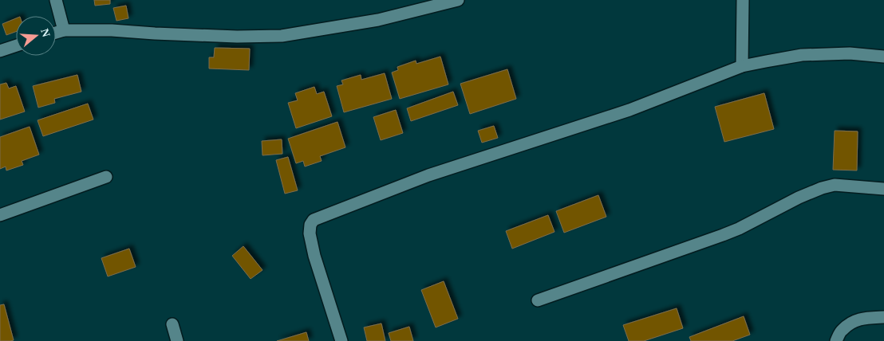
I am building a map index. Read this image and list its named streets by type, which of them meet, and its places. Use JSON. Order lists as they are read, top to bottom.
{
  "north": "right"
}
